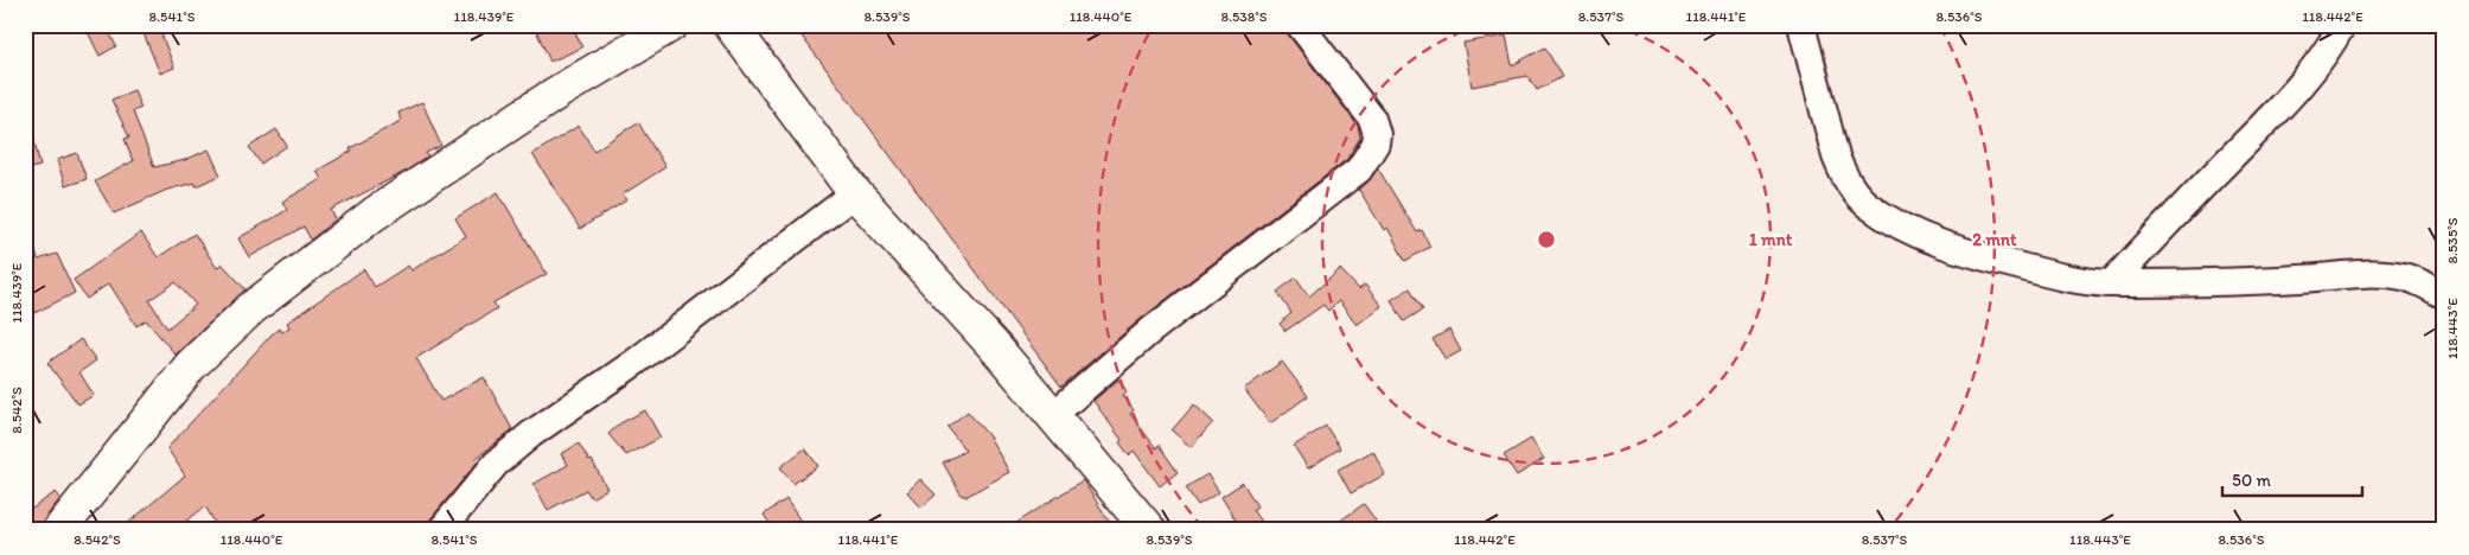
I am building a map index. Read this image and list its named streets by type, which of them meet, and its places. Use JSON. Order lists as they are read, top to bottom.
{
  "scale_bar": "50 m",
  "coordinates": [
    "8.541°S",
    "118.439°E",
    "8.539°S",
    "118.440°E",
    "8.538°S",
    "8.537°S",
    "118.441°E",
    "8.536°S",
    "118.442°E",
    "8.535°S",
    "118.443°E",
    "8.542°S"
  ],
  "rings": ["1 mnt", "2 mnt"]
}
